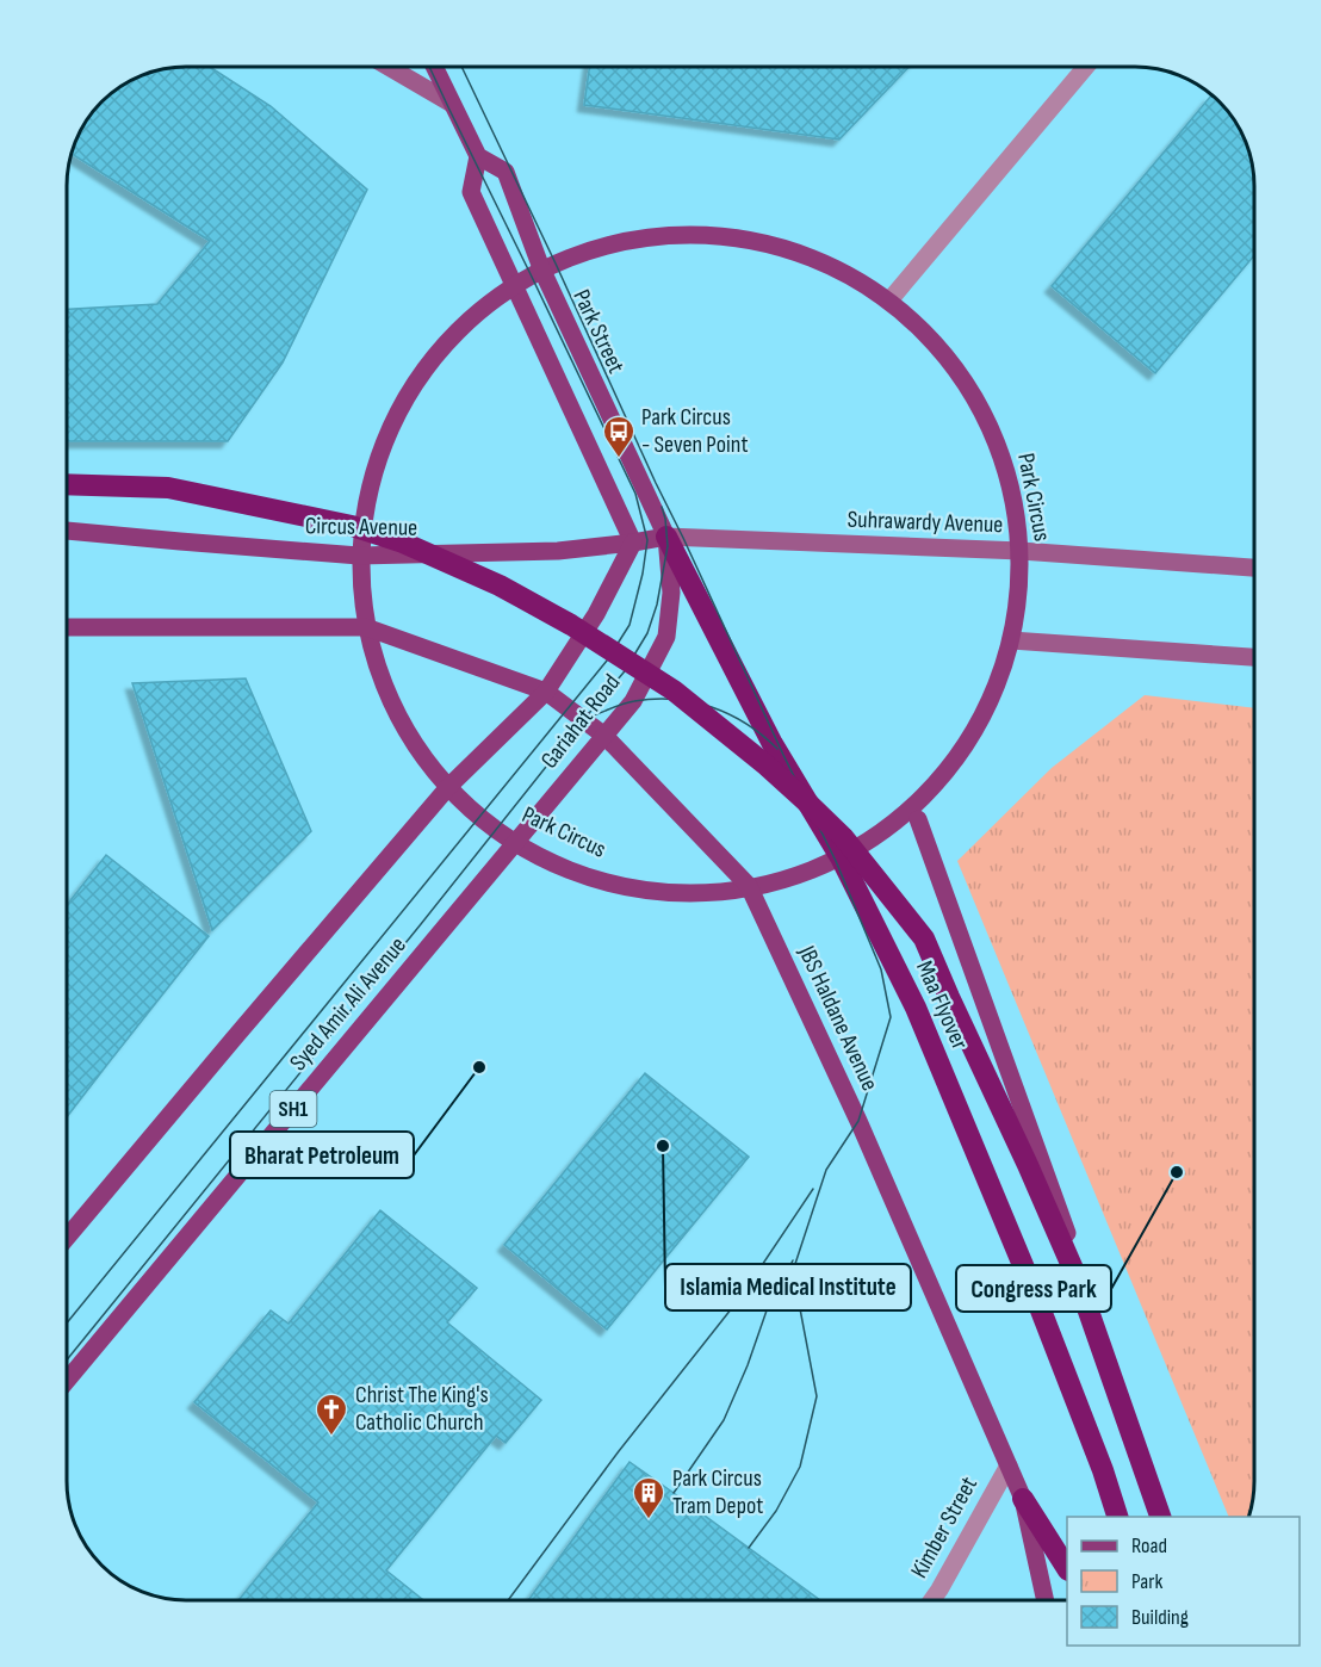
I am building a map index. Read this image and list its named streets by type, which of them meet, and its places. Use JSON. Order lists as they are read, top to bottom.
{
  "streets": {
    "highway": ["Maa Flyover"],
    "main road": [
      "Park Street",
      "Park Circus",
      "Suhrawardy Avenue",
      "Circus Avenue",
      "Gariahat Road",
      "Syed Amir Ali Avenue",
      "JBS Haldane Avenue",
      "SH1"
    ],
    "street": ["Kimber Street"]
  },
  "crossings": [
    ["Park Street", "Park Circus"],
    ["Park Street", "Suhrawardy Avenue"],
    ["Park Street", "Circus Avenue"],
    ["Park Street", "Gariahat Road"],
    ["Park Street", "Maa Flyover"],
    ["Park Circus", "Suhrawardy Avenue"],
    ["Park Circus", "Circus Avenue"],
    ["Park Circus", "Gariahat Road"],
    ["Park Circus", "Syed Amir Ali Avenue"],
    ["Park Circus", "Maa Flyover"],
    ["Park Circus", "JBS Haldane Avenue"],
    ["Suhrawardy Avenue", "Circus Avenue"],
    ["Suhrawardy Avenue", "Gariahat Road"],
    ["Suhrawardy Avenue", "Maa Flyover"],
    ["Circus Avenue", "Gariahat Road"],
    ["Circus Avenue", "Maa Flyover"],
    ["Gariahat Road", "Syed Amir Ali Avenue"],
    ["Gariahat Road", "Maa Flyover"],
    ["Gariahat Road", "JBS Haldane Avenue"],
    ["JBS Haldane Avenue", "Kimber Street"]
  ],
  "places": {
    "bus stop": ["Park Circus - Seven Point"],
    "other": ["Bharat Petroleum", "Islamia Medical Institute", "Congress Park"],
    "church": ["Christ The King's Catholic Church"],
    "building": ["Park Circus Tram Depot"]
  },
  "legend": ["Road", "Park", "Building"]
}
